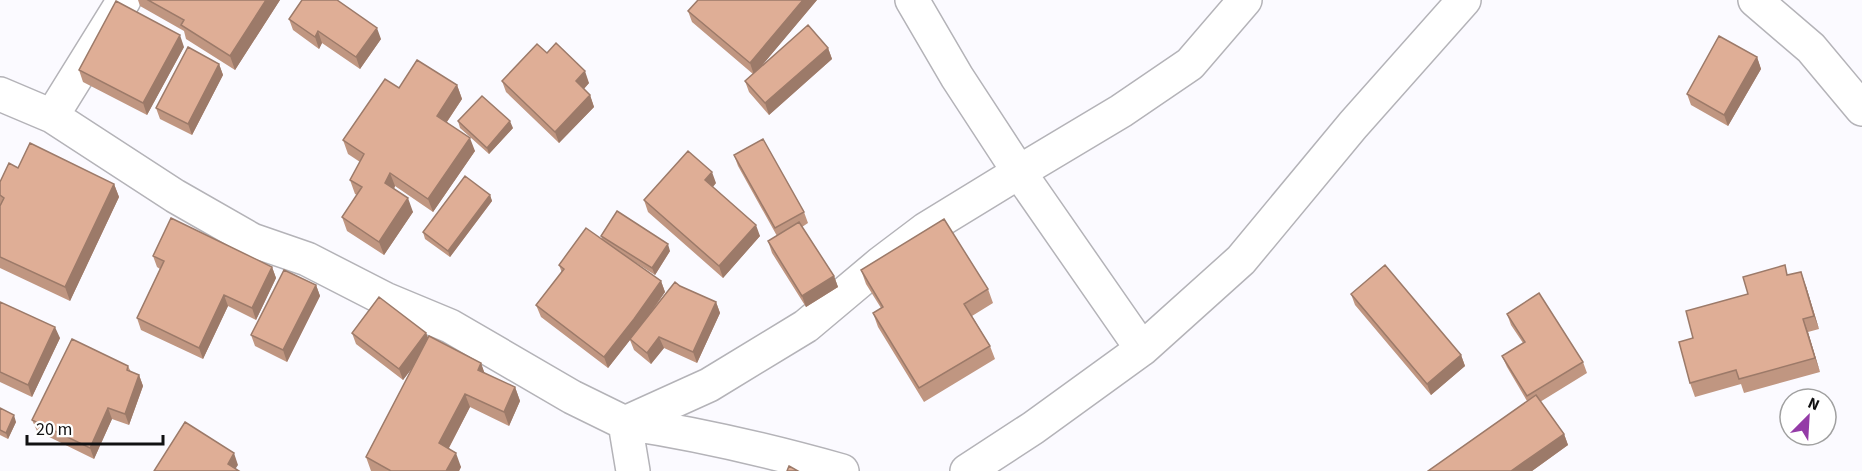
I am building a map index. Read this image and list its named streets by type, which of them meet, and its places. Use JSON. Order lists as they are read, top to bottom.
{
  "scale_bar": "20 m",
  "north": "top right"
}
